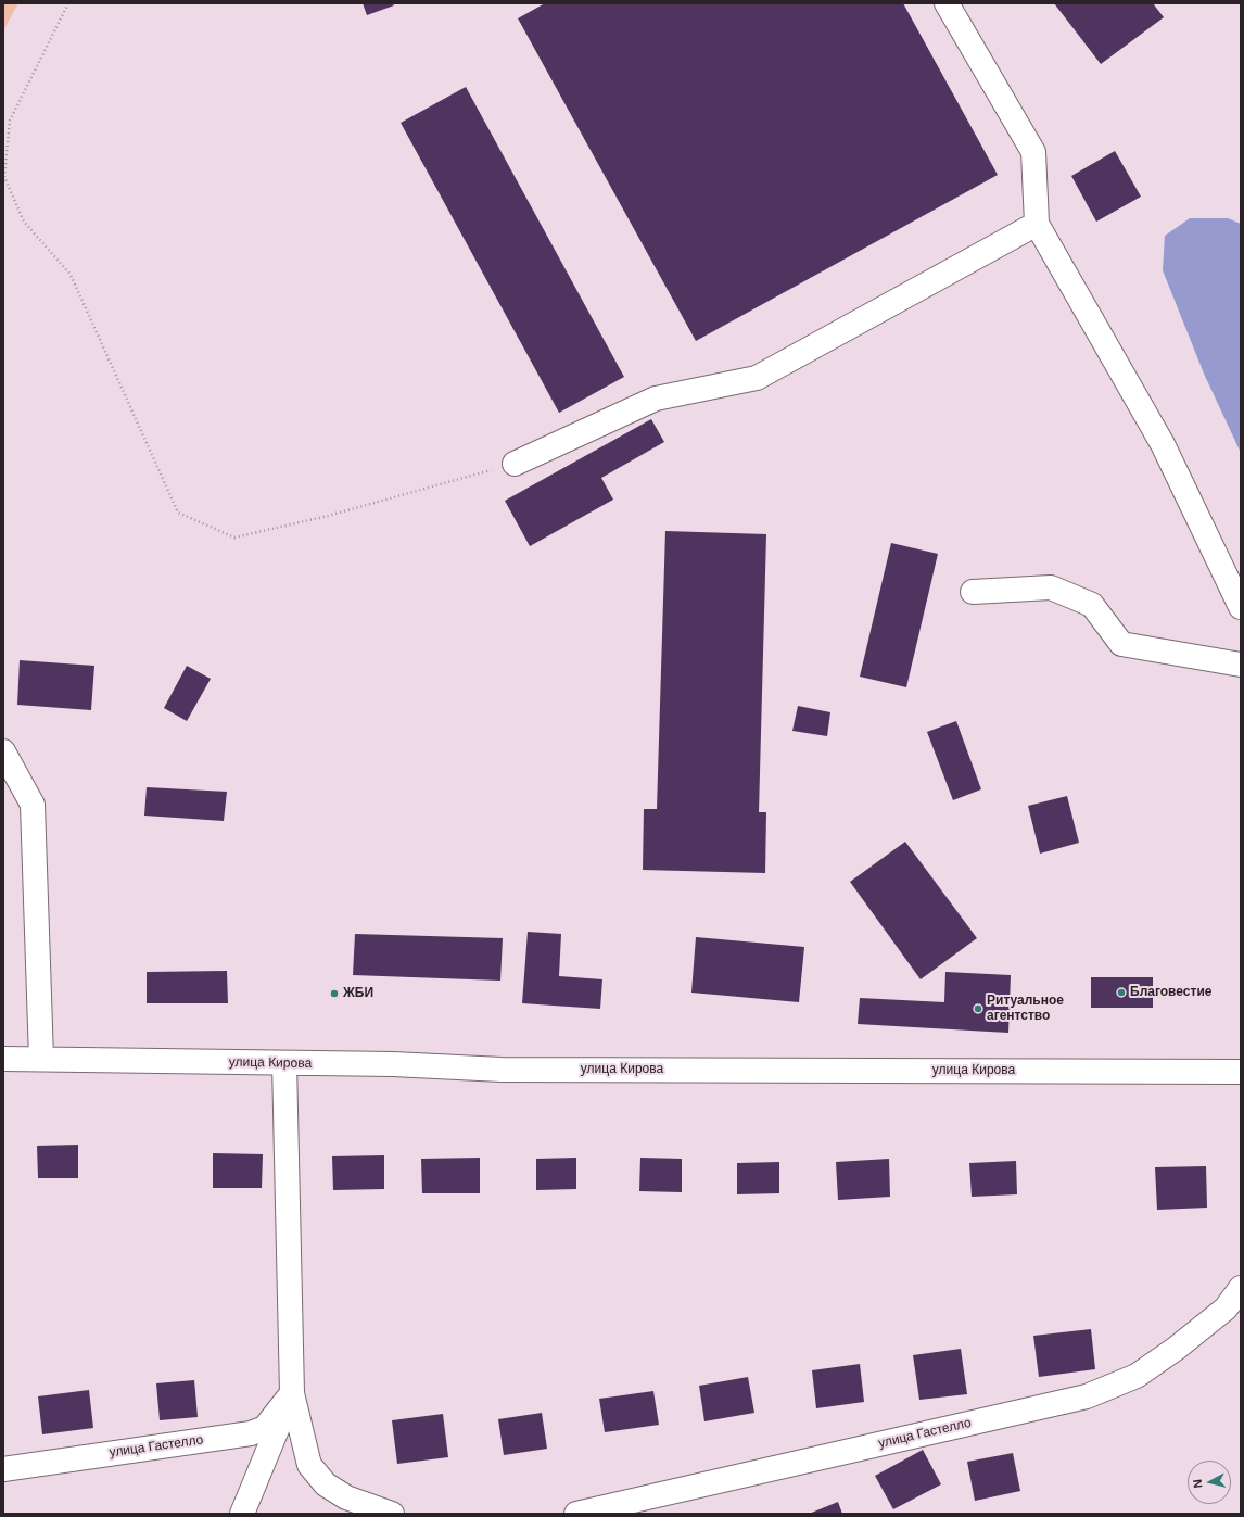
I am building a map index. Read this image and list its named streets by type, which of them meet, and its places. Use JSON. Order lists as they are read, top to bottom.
{
  "streets": {
    "street": ["улица Кирова", "улица Гастелло"]
  },
  "places": ["Благовестие", "ЖБИ", "Ритуальное агентство"],
  "north": "left"
}
